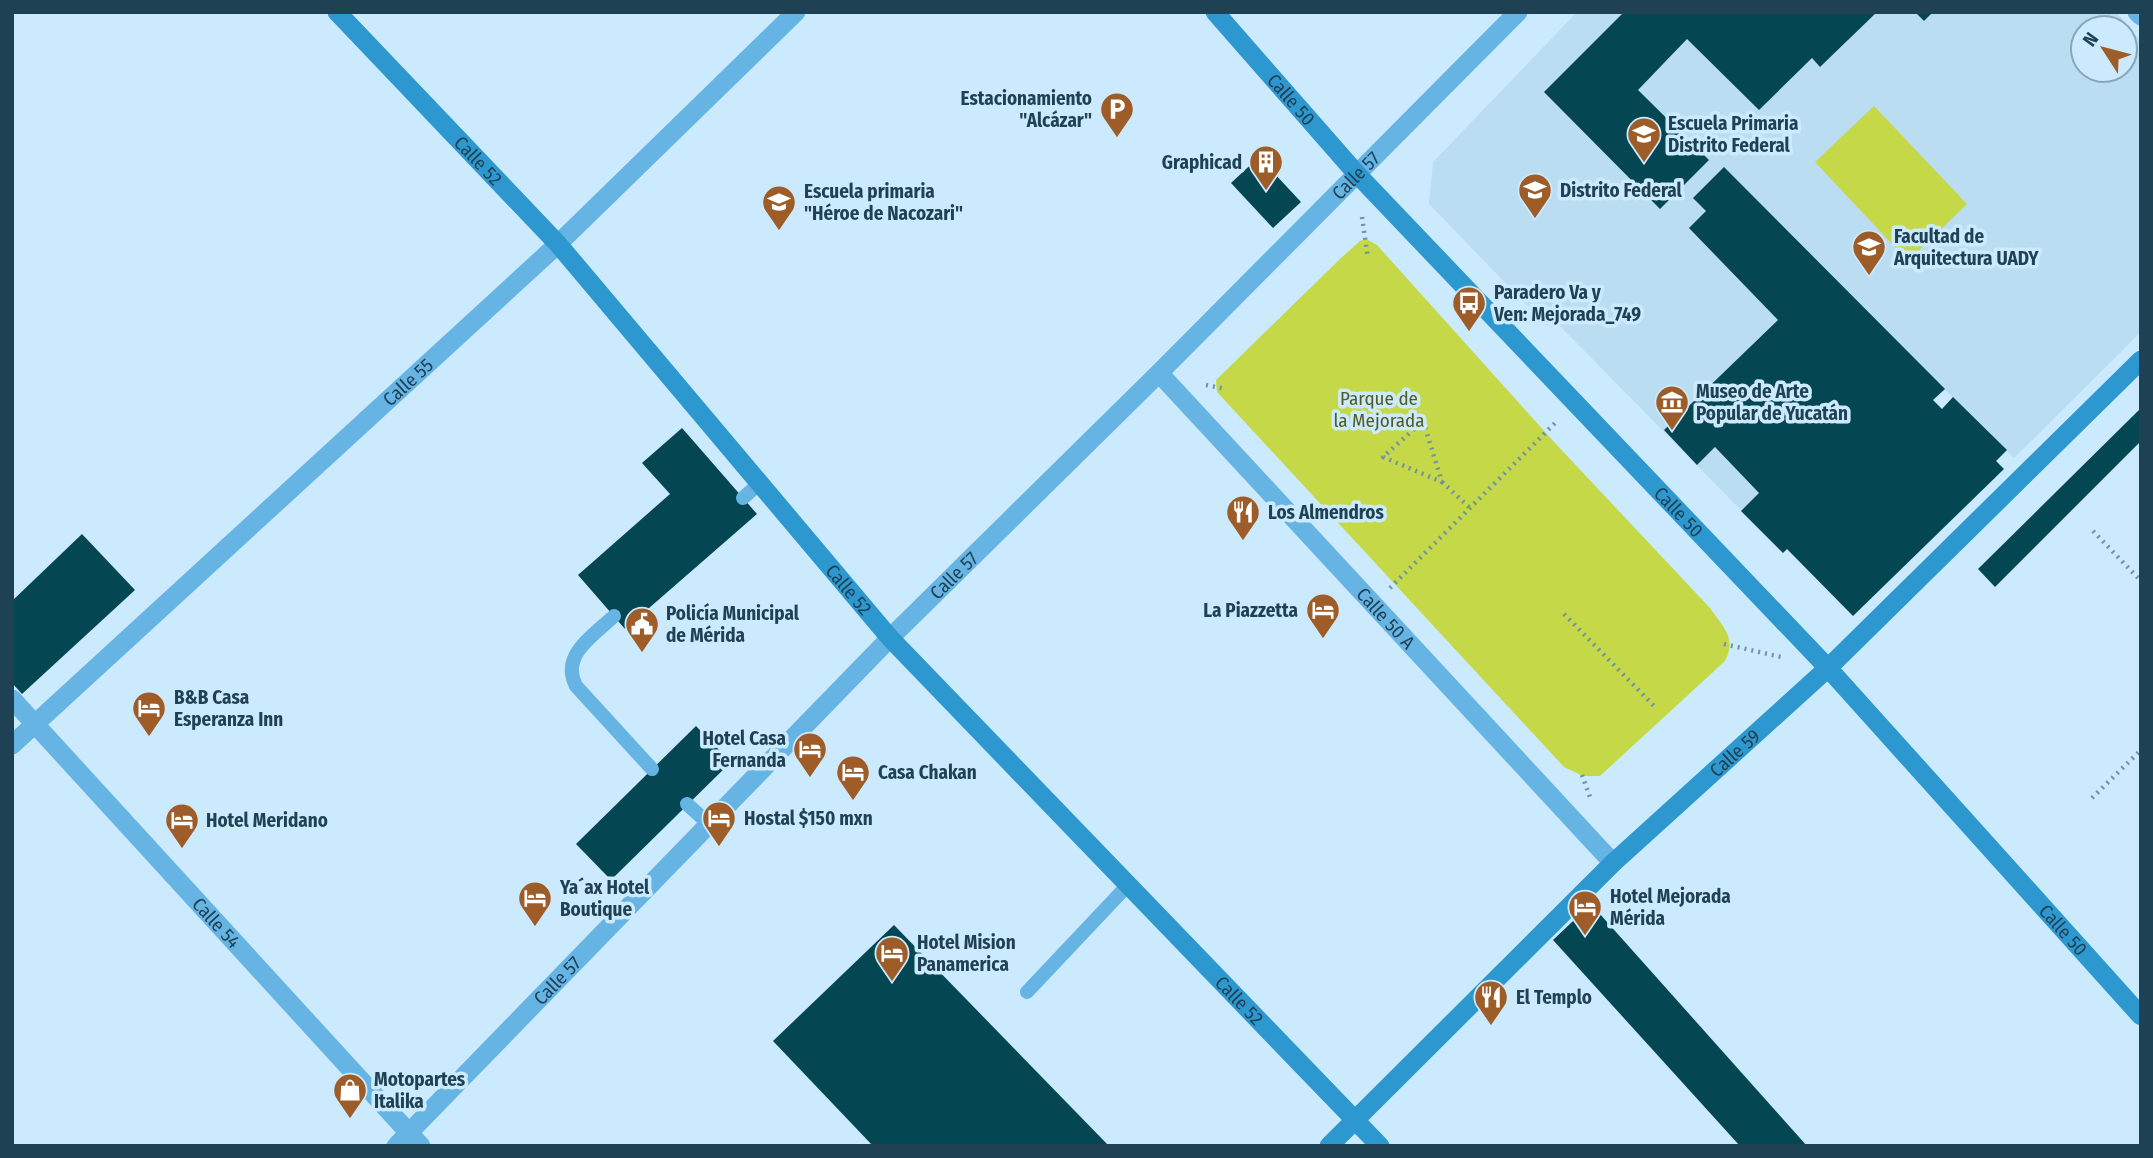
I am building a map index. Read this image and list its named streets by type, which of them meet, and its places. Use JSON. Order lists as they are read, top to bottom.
{
  "streets": {
    "main road": ["Calle 50", "Calle 52", "Calle 59"],
    "street": [
      "Calle 57",
      "Calle 55",
      "Calle 50 A",
      "Calle 54"
    ]
  },
  "crossings": [
    ["Calle 50", "Calle 57"],
    ["Calle 50", "Calle 59"],
    ["Calle 52", "Calle 57"],
    ["Calle 52", "Calle 55"],
    ["Calle 52", "Calle 59"],
    ["Calle 57", "Calle 50 A"],
    ["Calle 57", "Calle 54"],
    ["Calle 55", "Calle 54"],
    ["Calle 50 A", "Calle 59"]
  ],
  "parks": ["Parque de la Mejorada"],
  "places": {
    "parking": ["Estacionamiento \"Alcázar\""],
    "school or university": [
      "Escuela Primaria Distrito Federal",
      "Distrito Federal",
      "Escuela primaria \"Héroe de Nacozari\"",
      "Facultad de Arquitectura UADY"
    ],
    "building": ["Graphicad"],
    "bus stop": ["Paradero Va y Ven: Mejorada_749"],
    "museum": ["Museo de Arte Popular de Yucatán"],
    "restaurant": ["Los Almendros", "El Templo"],
    "hotel": [
      "La Piazzetta",
      "B&B Casa Esperanza Inn",
      "Hotel Casa Fernanda",
      "Casa Chakan",
      "Hostal $150 mxn",
      "Hotel Meridano",
      "Ya´ax Hotel Boutique",
      "Hotel Mejorada Mérida",
      "Hotel Mision Panamerica"
    ],
    "public building": ["Policía Municipal de Mérida"],
    "shop": ["Motopartes Italika"]
  },
  "north": "top left"
}
